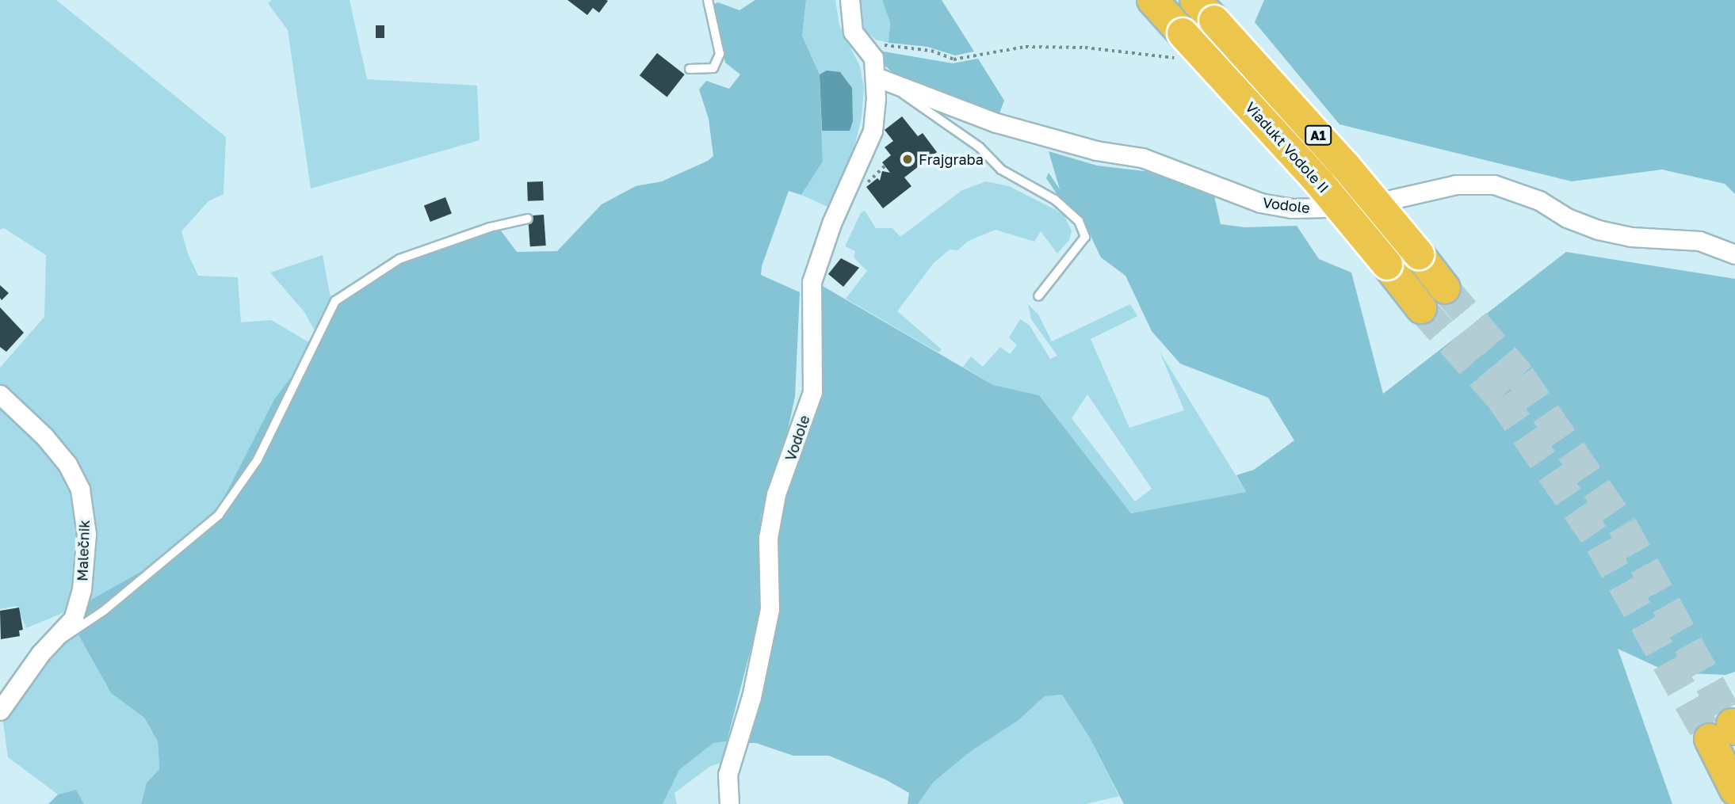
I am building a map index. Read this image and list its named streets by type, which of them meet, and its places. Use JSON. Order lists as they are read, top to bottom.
{
  "streets": {
    "highway": ["A1", "Viadukt Vodole II"],
    "street": ["Vodole", "Malečnik"]
  },
  "crossings": [
    ["A1", "Viadukt Vodole II"]
  ],
  "places": ["Frajgraba"]
}
